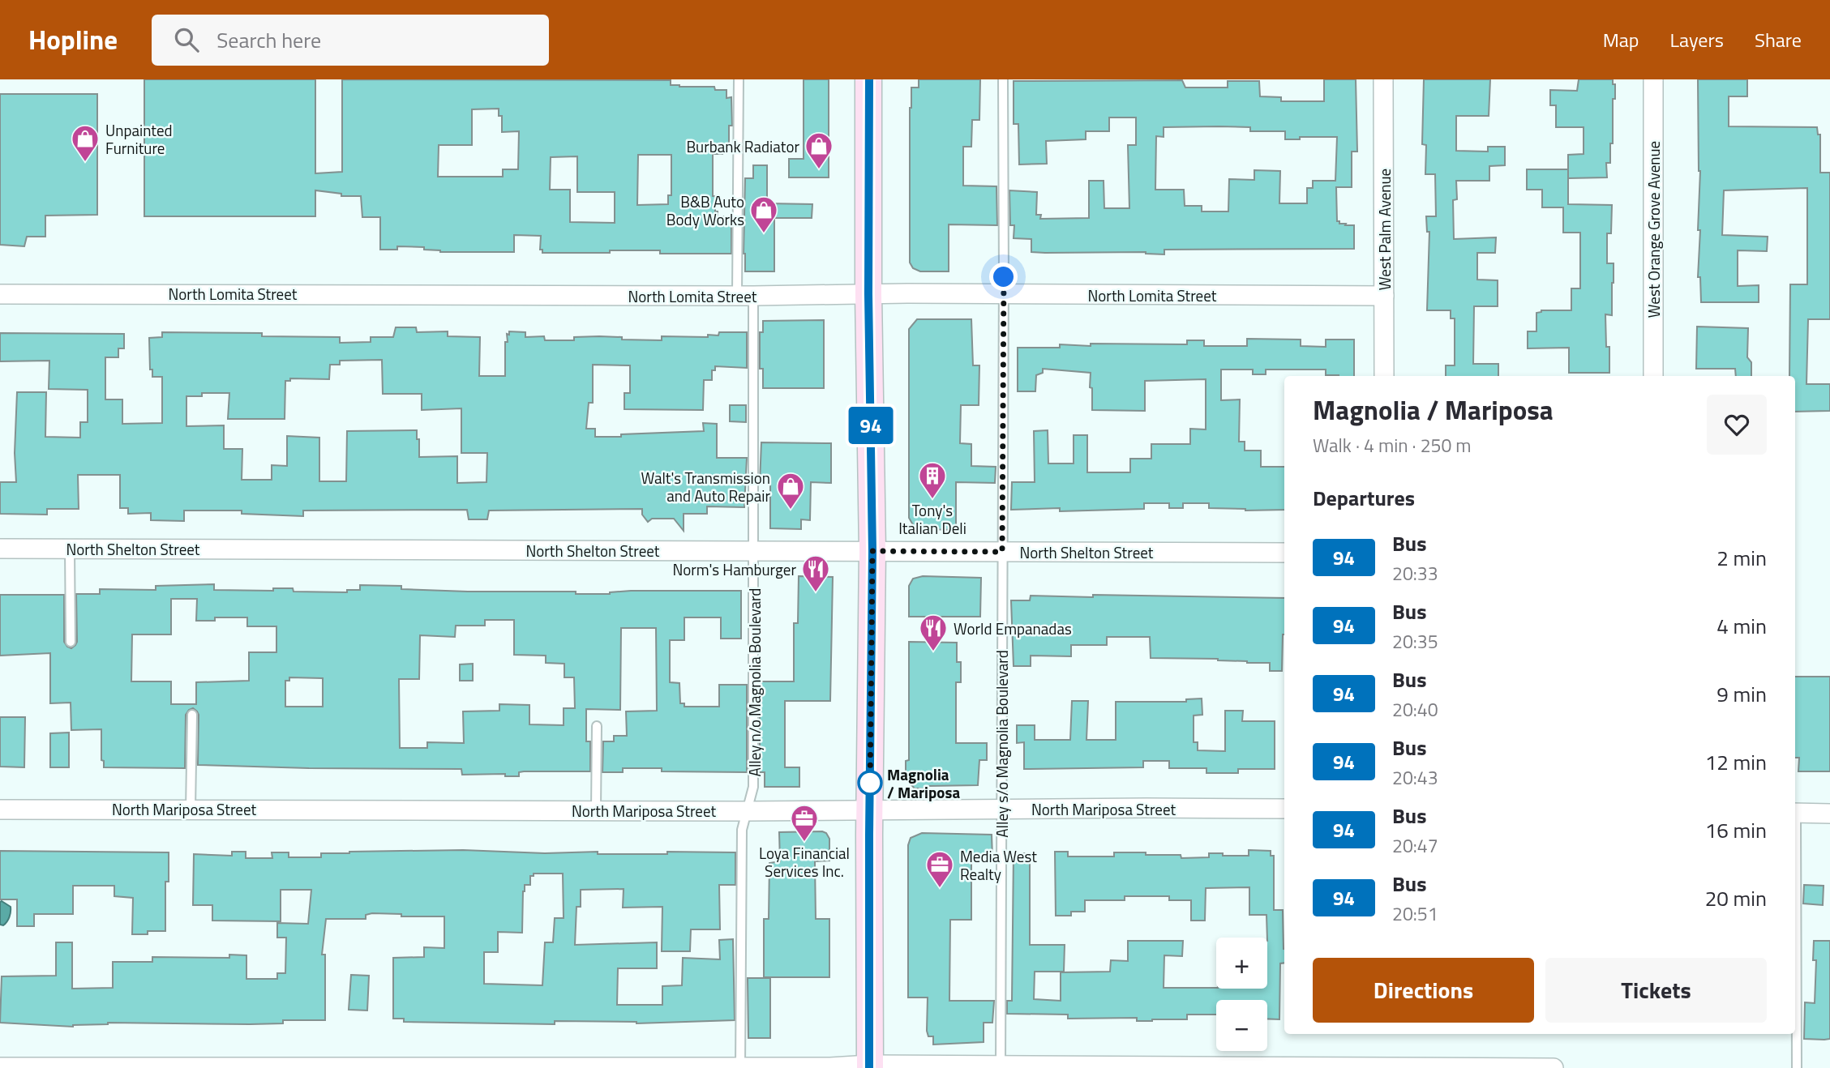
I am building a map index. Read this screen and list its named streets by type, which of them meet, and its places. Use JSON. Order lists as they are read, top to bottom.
{
  "streets": {
    "street": [
      "West Palm Avenue",
      "West Orange Grove Avenue",
      "North Lomita Street",
      "North Shelton Street",
      "North Mariposa Street"
    ],
    "lane": ["Alley n/o Magnolia Boulevard", "Alley s/o Magnolia Boulevard"]
  },
  "crossings": [
    ["West Palm Avenue", "North Lomita Street"],
    ["North Lomita Street", "Alley n/o Magnolia Boulevard"],
    ["North Lomita Street", "Alley s/o Magnolia Boulevard"],
    ["North Shelton Street", "Alley n/o Magnolia Boulevard"],
    ["North Shelton Street", "Alley s/o Magnolia Boulevard"],
    ["Alley n/o Magnolia Boulevard", "North Mariposa Street"],
    ["Alley s/o Magnolia Boulevard", "North Mariposa Street"]
  ],
  "places": {
    "shop": [
      "Unpainted Furniture",
      "Burbank Radiator",
      "B&B Auto Body Works",
      "Walt's Transmission and Auto Repair"
    ],
    "building": ["Tony's Italian Deli"],
    "restaurant": ["Norm's Hamburger", "World Empanadas"],
    "other": ["Magnolia / Mariposa"],
    "office": ["Loya Financial Services Inc.", "Media West Realty"]
  },
  "lines": ["bus line 94"],
  "page": {
    "header": "Hopline",
    "search": "Search here",
    "nav": ["Map", "Layers", "Share"],
    "on_map": "94",
    "heading": [
      ["Magnolia / Mariposa", "Walk · 4 min · 250 m"],
      "Departures"
    ],
    "list": [
      {
        "mark": "94",
        "name": "Bus",
        "note": "20:33",
        "value": "2 min"
      },
      {
        "mark": "94",
        "name": "Bus",
        "note": "20:35",
        "value": "4 min"
      },
      {
        "mark": "94",
        "name": "Bus",
        "note": "20:40",
        "value": "9 min"
      },
      {
        "mark": "94",
        "name": "Bus",
        "note": "20:43",
        "value": "12 min"
      },
      {
        "mark": "94",
        "name": "Bus",
        "note": "20:47",
        "value": "16 min"
      },
      {
        "mark": "94",
        "name": "Bus",
        "note": "20:51",
        "value": "20 min"
      }
    ],
    "map_buttons": ["+", "−"],
    "buttons": ["Directions", "Tickets"]
  }
}
